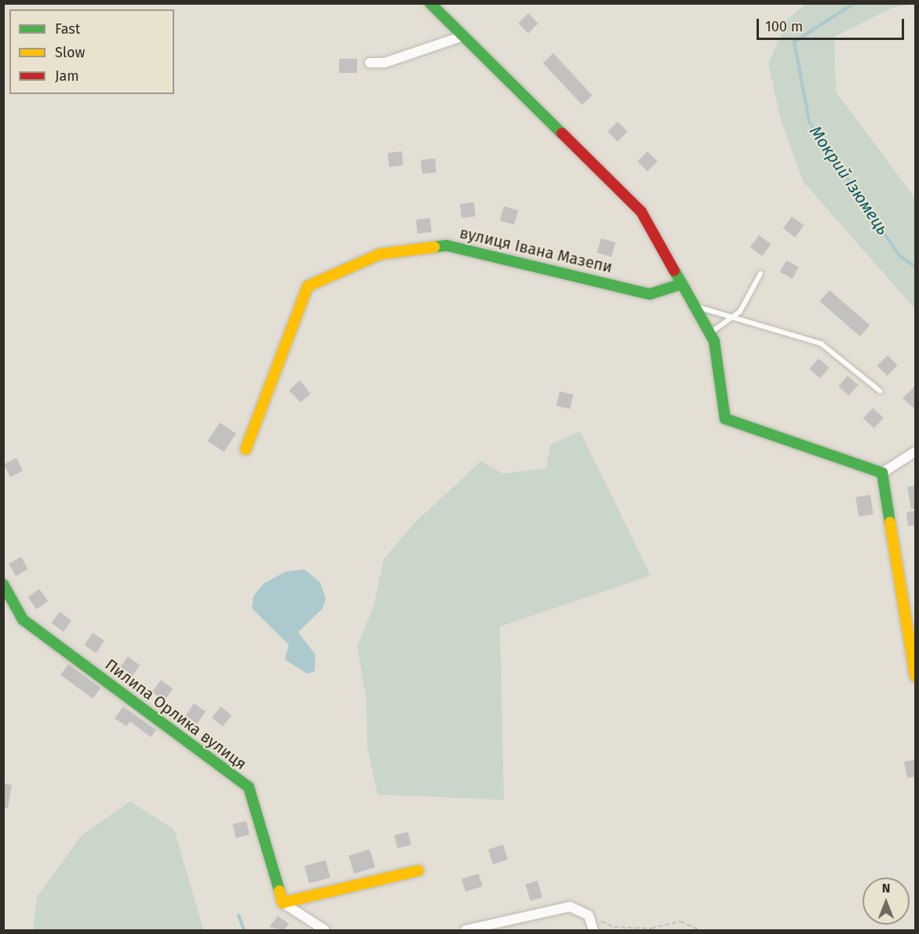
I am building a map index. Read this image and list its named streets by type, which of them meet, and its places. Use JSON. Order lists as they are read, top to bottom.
{
  "streets": {
    "street": ["вулиця Івана Мазепи", "Пилипа Орлика вулиця"]
  },
  "water": ["Мокрий Ізюмець"],
  "legend": ["Fast", "Slow", "Jam"],
  "scale_bar": "100 m",
  "north": "top"
}
